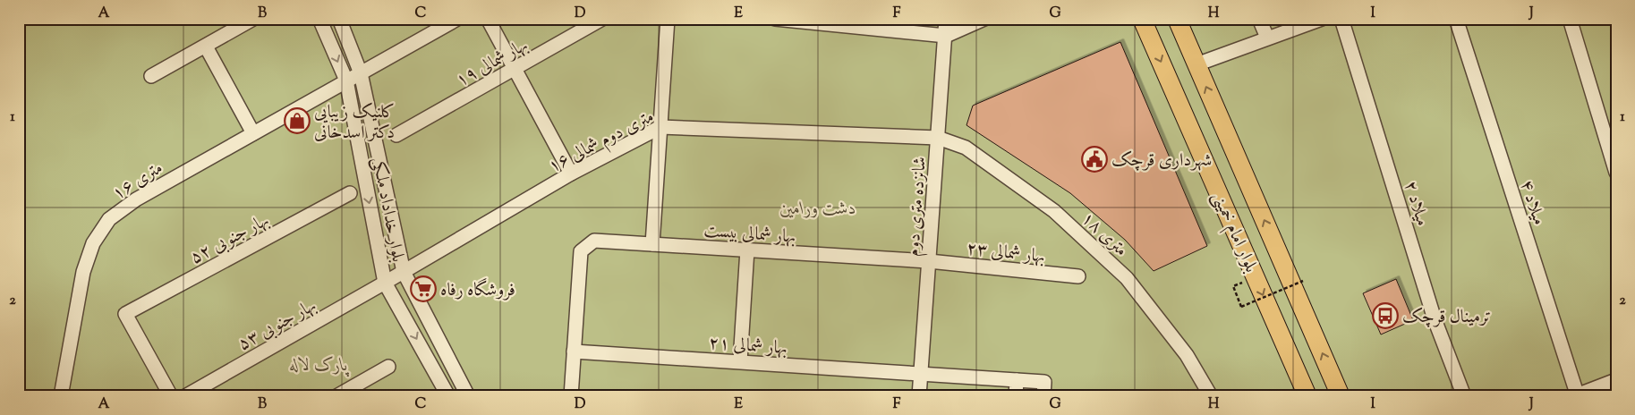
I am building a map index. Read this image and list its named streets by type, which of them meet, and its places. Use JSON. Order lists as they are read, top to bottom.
{
  "streets": {
    "main road": ["بلوار امام خمینی"],
    "street": [
      "بهار شمالی ۱۹",
      "۱۶ متری دوم شمالی",
      "۱۶ متری",
      "میلاد ۴",
      "میلاد ۲",
      "شانزده متری دوم",
      "بلوار خداداد ملکی",
      "بهار شمالی بیست",
      "۱۸ متری",
      "بهار جنوبی ۵۲",
      "بهار شمالی ۲۳",
      "بهار جنوبی ۵۳",
      "بهار شمالی ۲۱"
    ]
  },
  "crossings": [
    ["۱۶ متری دوم شمالی", "شانزده متری دوم"],
    ["۱۶ متری دوم شمالی", "بلوار خداداد ملکی"],
    ["۱۶ متری دوم شمالی", "۱۸ متری"],
    ["۱۶ متری دوم شمالی", "بهار جنوبی ۵۳"],
    ["۱۶ متری", "بلوار خداداد ملکی"],
    ["شانزده متری دوم", "بهار شمالی بیست"],
    ["شانزده متری دوم", "۱۸ متری"],
    ["شانزده متری دوم", "بهار شمالی ۲۳"],
    ["شانزده متری دوم", "بهار شمالی ۲۱"],
    ["بلوار خداداد ملکی", "بهار جنوبی ۵۳"],
    ["بهار شمالی بیست", "بهار شمالی ۲۳"],
    ["بهار شمالی بیست", "بهار شمالی ۲۱"]
  ],
  "parks": ["دشت ورامین", "پارک لاله"],
  "places": {
    "shop": ["کلنیک زیبایی دکتر اسدخانی"],
    "public building": ["شهرداری قرچک"],
    "supermarket": ["فروشگاه رفاه"],
    "bus stop": ["ترمینال قرچک"]
  },
  "grid": {
    "columns": [
      "A",
      "B",
      "C",
      "D",
      "E",
      "F",
      "G",
      "H",
      "I",
      "J"
    ],
    "rows": ["1", "2"]
  }
}
